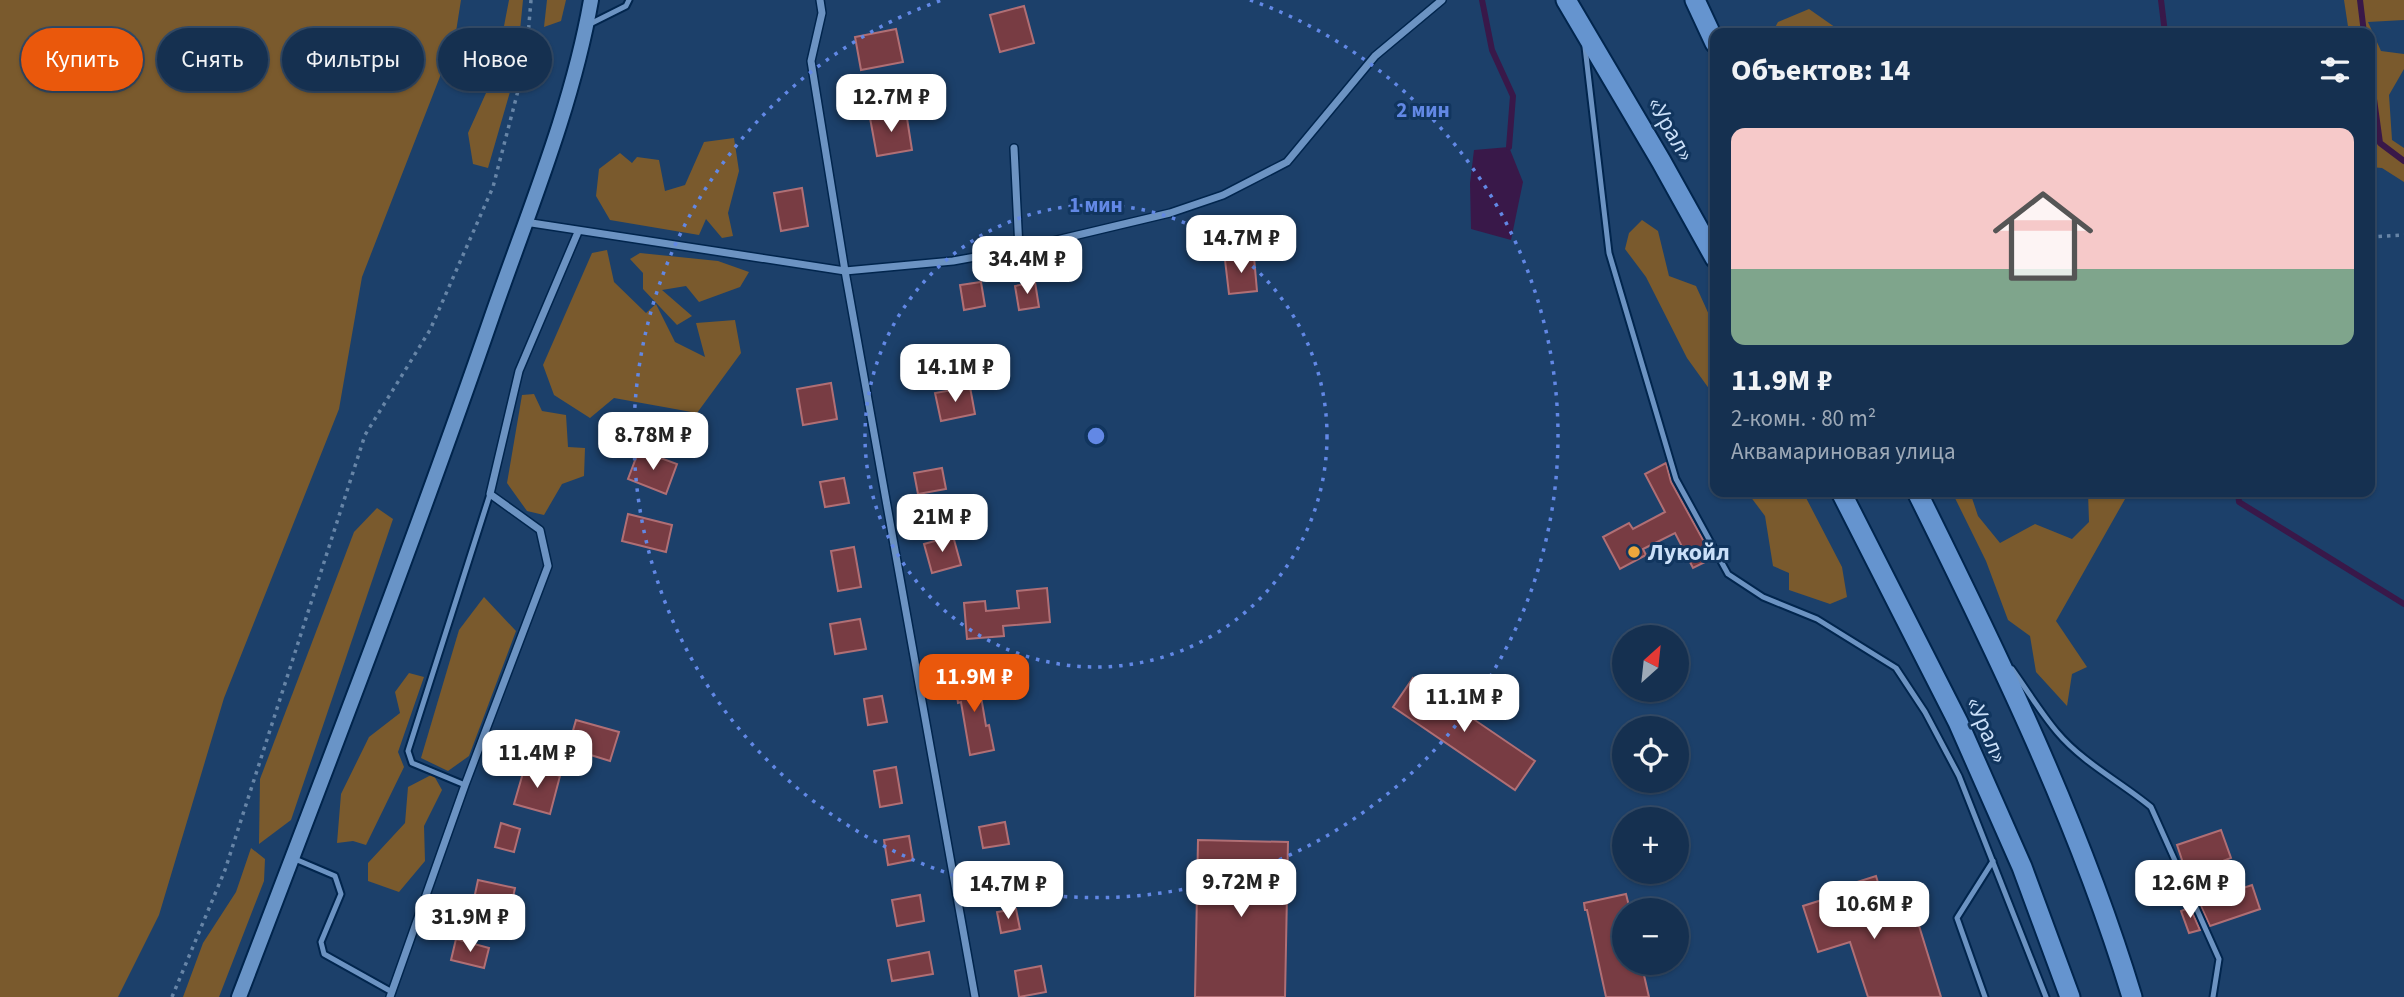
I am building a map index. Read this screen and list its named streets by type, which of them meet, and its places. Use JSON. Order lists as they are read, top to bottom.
{
  "streets": {
    "highway": ["«Урал»"]
  },
  "places": ["Лукойл"],
  "north": "top right",
  "page": {
    "chip": [
      "Купить",
      "Снять",
      "Фильтры",
      "Новое"
    ],
    "heading": "Объектов: 14",
    "price": [
      "12.7M ₽",
      "14.7M ₽",
      "34.4M ₽",
      "14.1M ₽",
      "8.78M ₽",
      "21M ₽",
      "11.9M ₽",
      "11.1M ₽",
      "11.4M ₽",
      "9.72M ₽",
      "12.6M ₽",
      "14.7M ₽",
      "10.6M ₽",
      "31.9M ₽"
    ],
    "list": [
      {
        "name": "11.9M ₽",
        "note": "2-комн. · 80 m² · Аквамариновая улица"
      }
    ],
    "map_buttons": ["+", "−"]
  },
  "rings": ["2 мин", "1 мин"]
}
